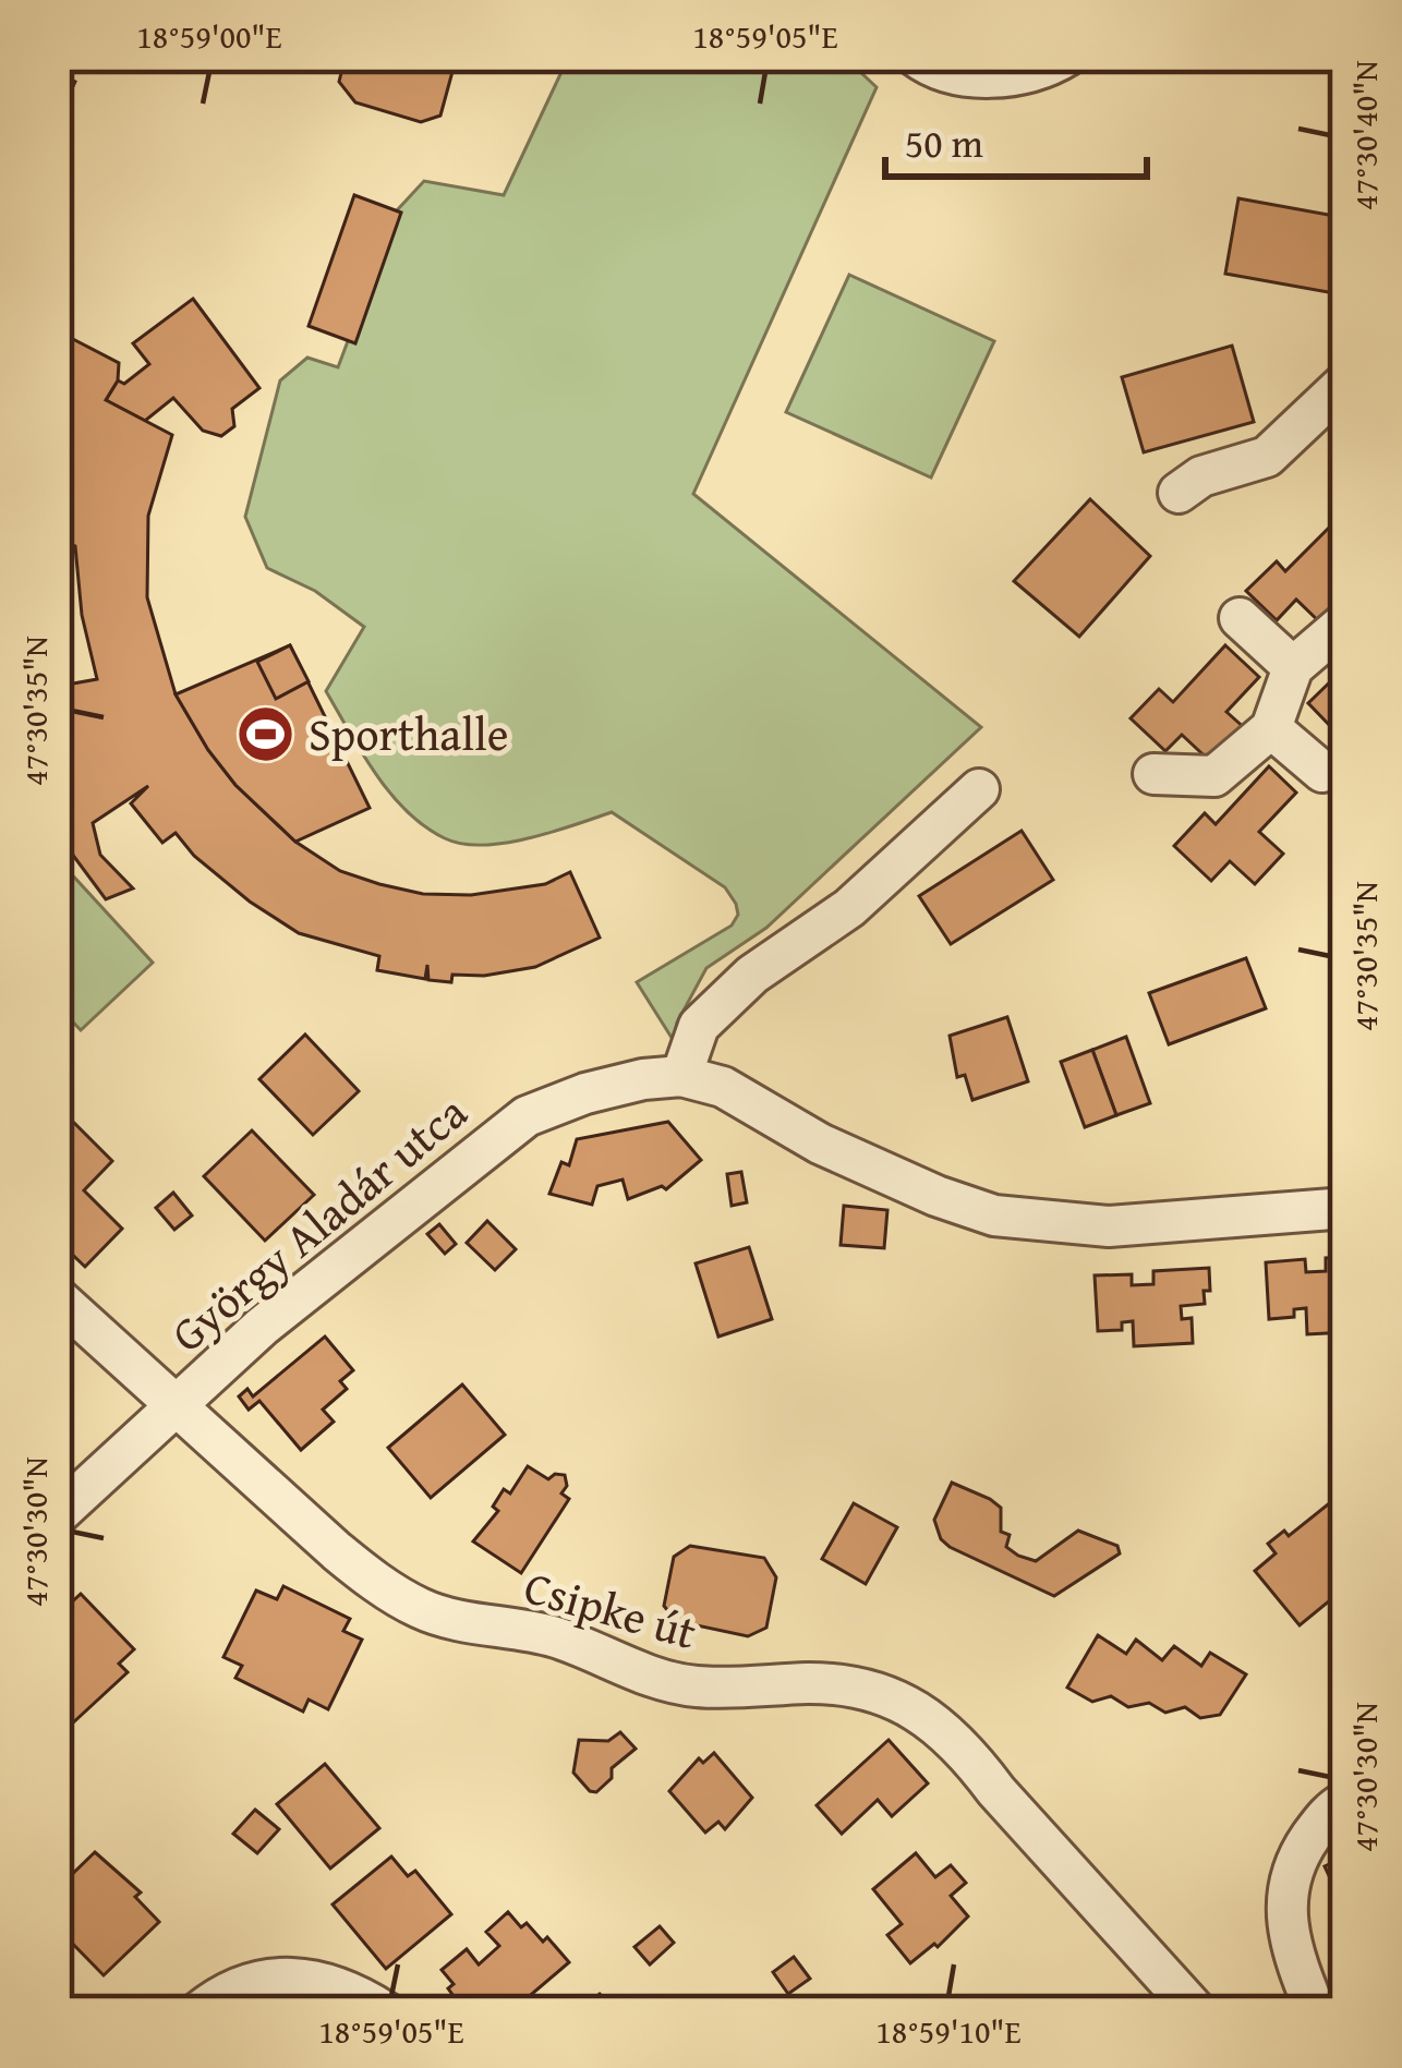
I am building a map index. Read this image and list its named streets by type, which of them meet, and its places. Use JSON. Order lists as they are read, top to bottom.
{
  "streets": {
    "street": ["György Aladár utca", "Csipke út"]
  },
  "crossings": [
    ["György Aladár utca", "Csipke út"]
  ],
  "places": {
    "sports": ["Sporthalle"]
  },
  "scale_bar": "50 m",
  "coordinates": [
    "18°59'00\"E",
    "18°59'05\"E",
    "47°30'40\"N",
    "47°30'35\"N",
    "47°30'30\"N",
    "18°59'10\"E"
  ]
}
